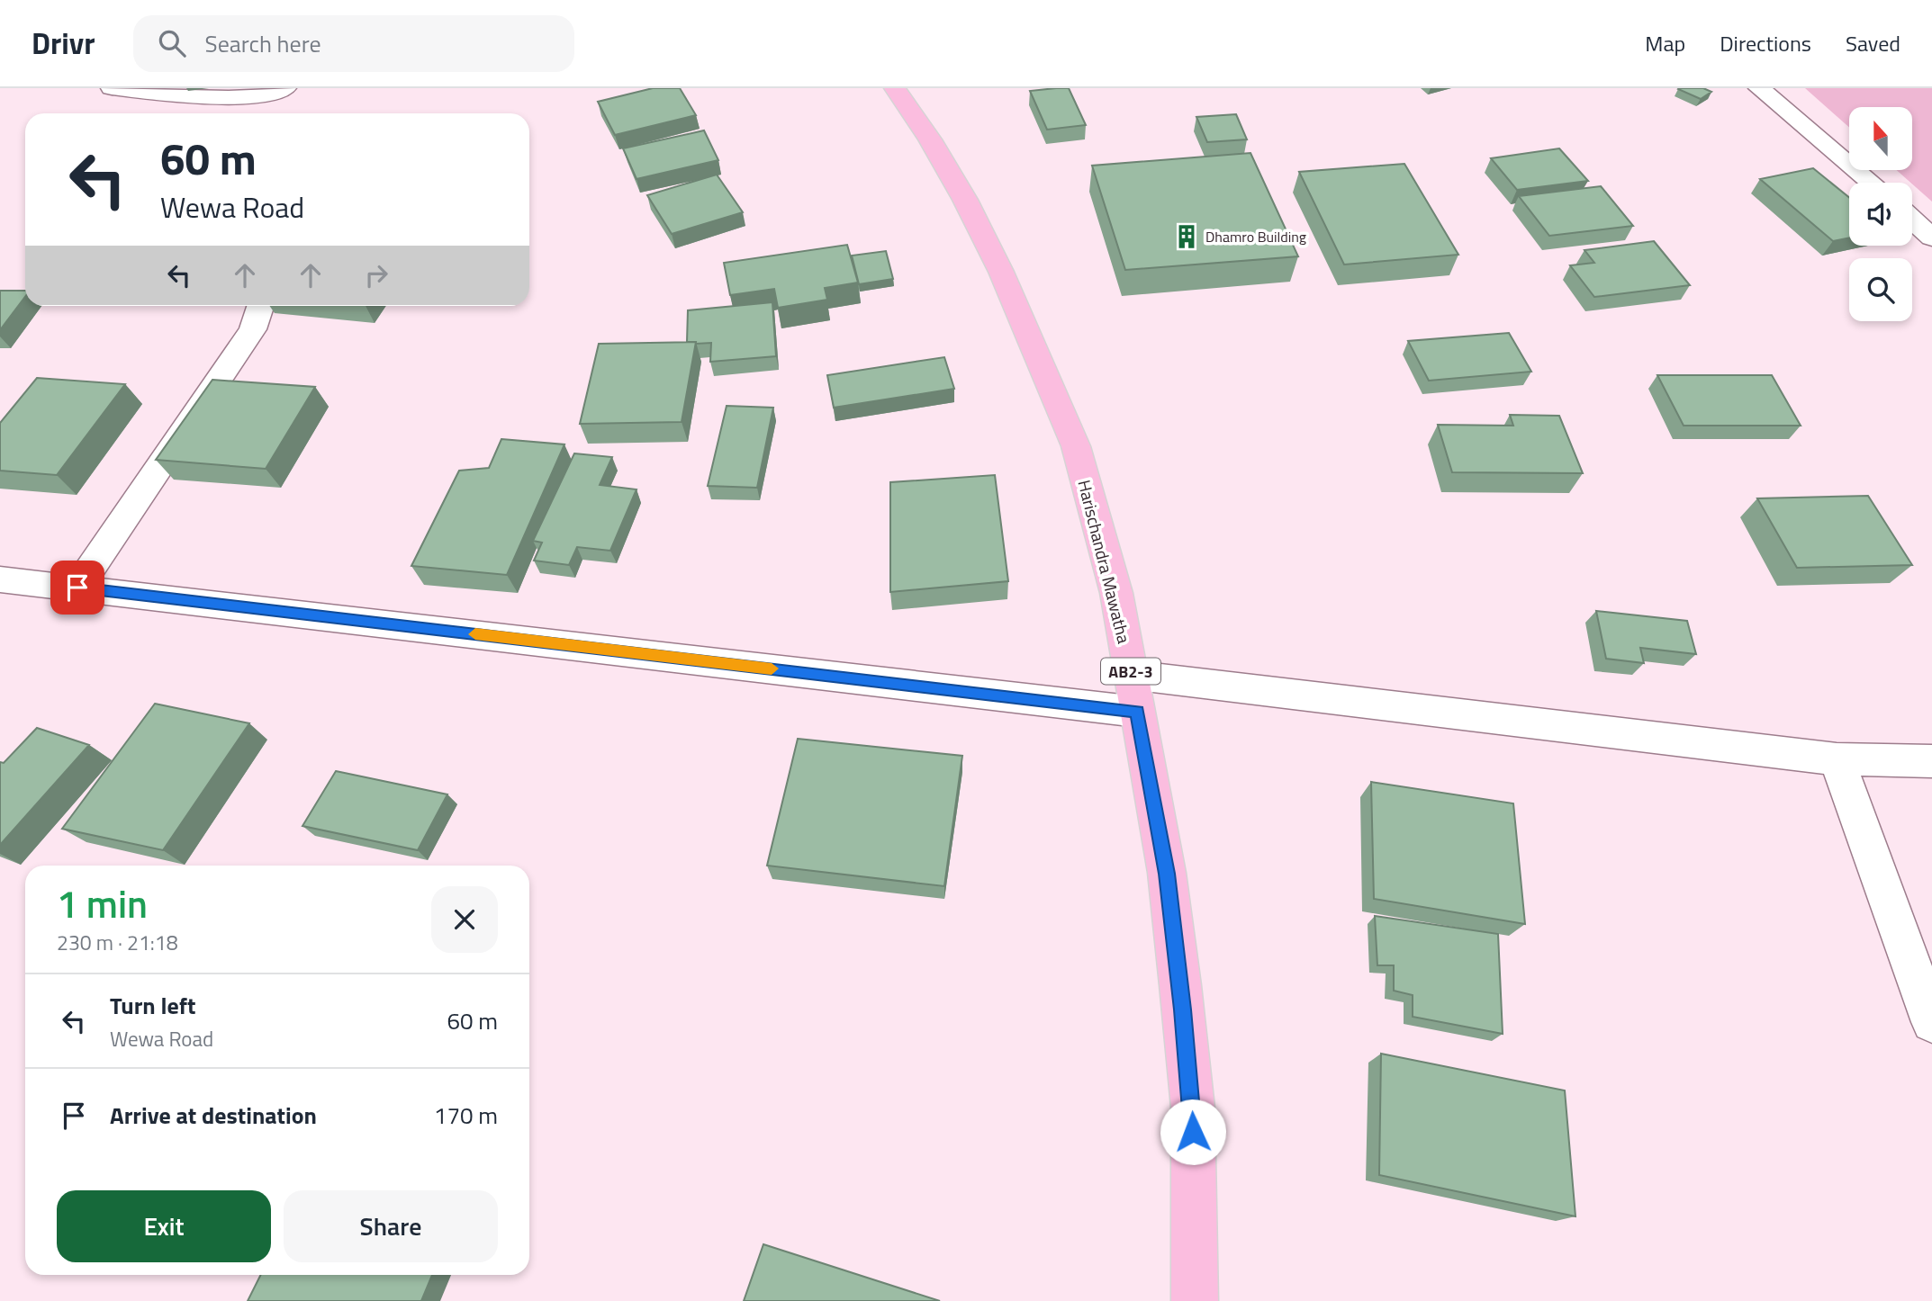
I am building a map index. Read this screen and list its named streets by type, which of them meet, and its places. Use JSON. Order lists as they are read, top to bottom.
{
  "streets": {
    "main road": ["Harischandra Mawatha", "AB2-3"]
  },
  "places": {
    "building": ["Dhamro Building"]
  },
  "north": "top",
  "page": {
    "header": "Drivr",
    "search": "Search here",
    "nav": ["Map", "Directions", "Saved"],
    "turn": ["60 m", "Wewa Road"],
    "heading": ["1 min", "230 m · 21:18"],
    "list": [
      {
        "name": "Turn left",
        "note": "Wewa Road",
        "value": "60 m"
      },
      {
        "name": "Arrive at destination",
        "value": "170 m"
      }
    ],
    "buttons": ["Exit", "Share"]
  }
}
